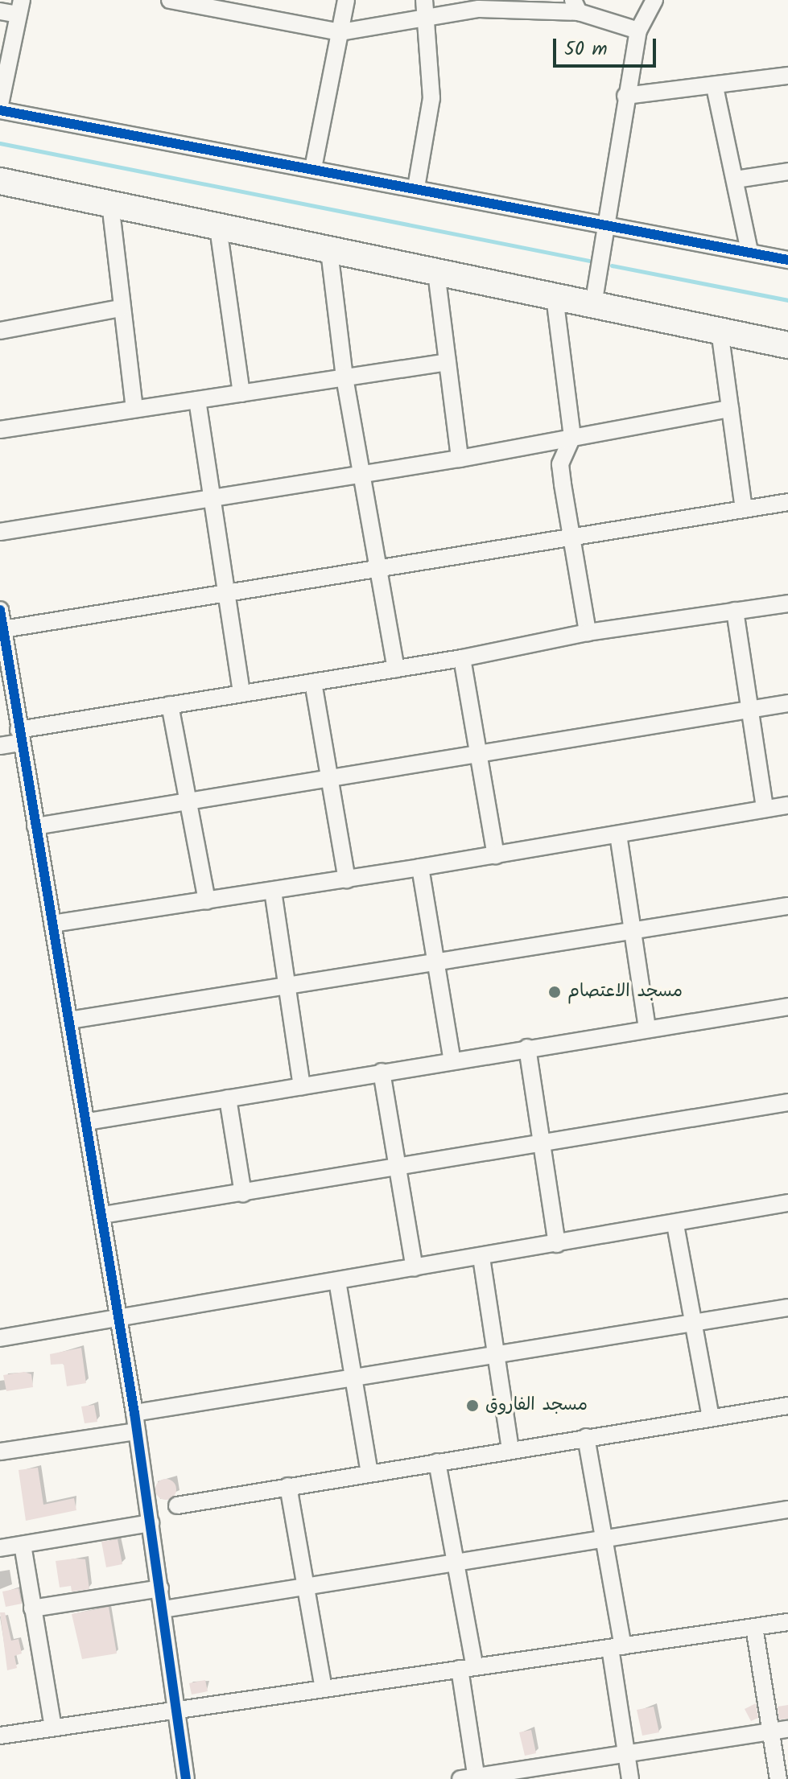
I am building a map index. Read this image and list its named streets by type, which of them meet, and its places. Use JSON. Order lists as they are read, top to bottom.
{
  "places": ["مسجد الاعتصام", "مسجد الفاروق"],
  "scale_bar": "50 m"
}
